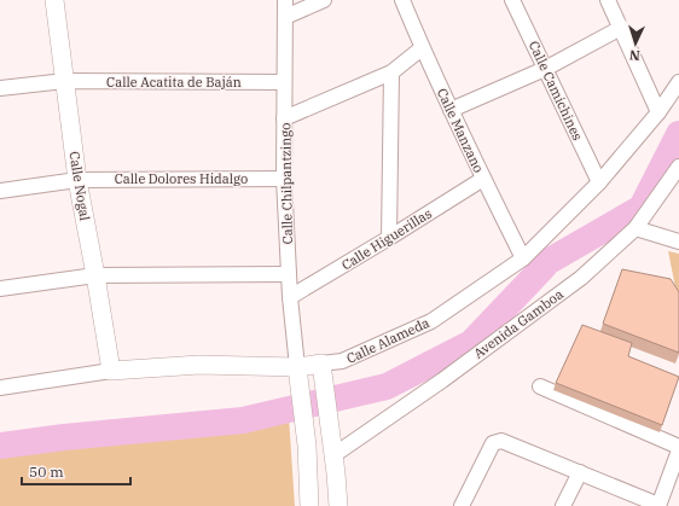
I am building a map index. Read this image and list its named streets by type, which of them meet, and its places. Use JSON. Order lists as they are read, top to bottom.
{
  "streets": {
    "street": [
      "Calle Acatita de Baján",
      "Calle Camichines",
      "Calle Manzano",
      "Calle Dolores Hidalgo",
      "Calle Chilpantzingo",
      "Calle Nogal",
      "Calle Higuerillas",
      "Avenida Gamboa",
      "Calle Alameda"
    ]
  },
  "crossings": [
    ["Calle Acatita de Baján", "Calle Chilpantzingo"],
    ["Calle Acatita de Baján", "Calle Nogal"],
    ["Calle Camichines", "Calle Alameda"],
    ["Calle Manzano", "Calle Higuerillas"],
    ["Calle Manzano", "Calle Alameda"],
    ["Calle Dolores Hidalgo", "Calle Chilpantzingo"],
    ["Calle Dolores Hidalgo", "Calle Nogal"],
    ["Calle Chilpantzingo", "Calle Higuerillas"],
    ["Calle Chilpantzingo", "Calle Alameda"],
    ["Calle Nogal", "Calle Alameda"]
  ],
  "scale_bar": "50 m",
  "north": "bottom"
}
